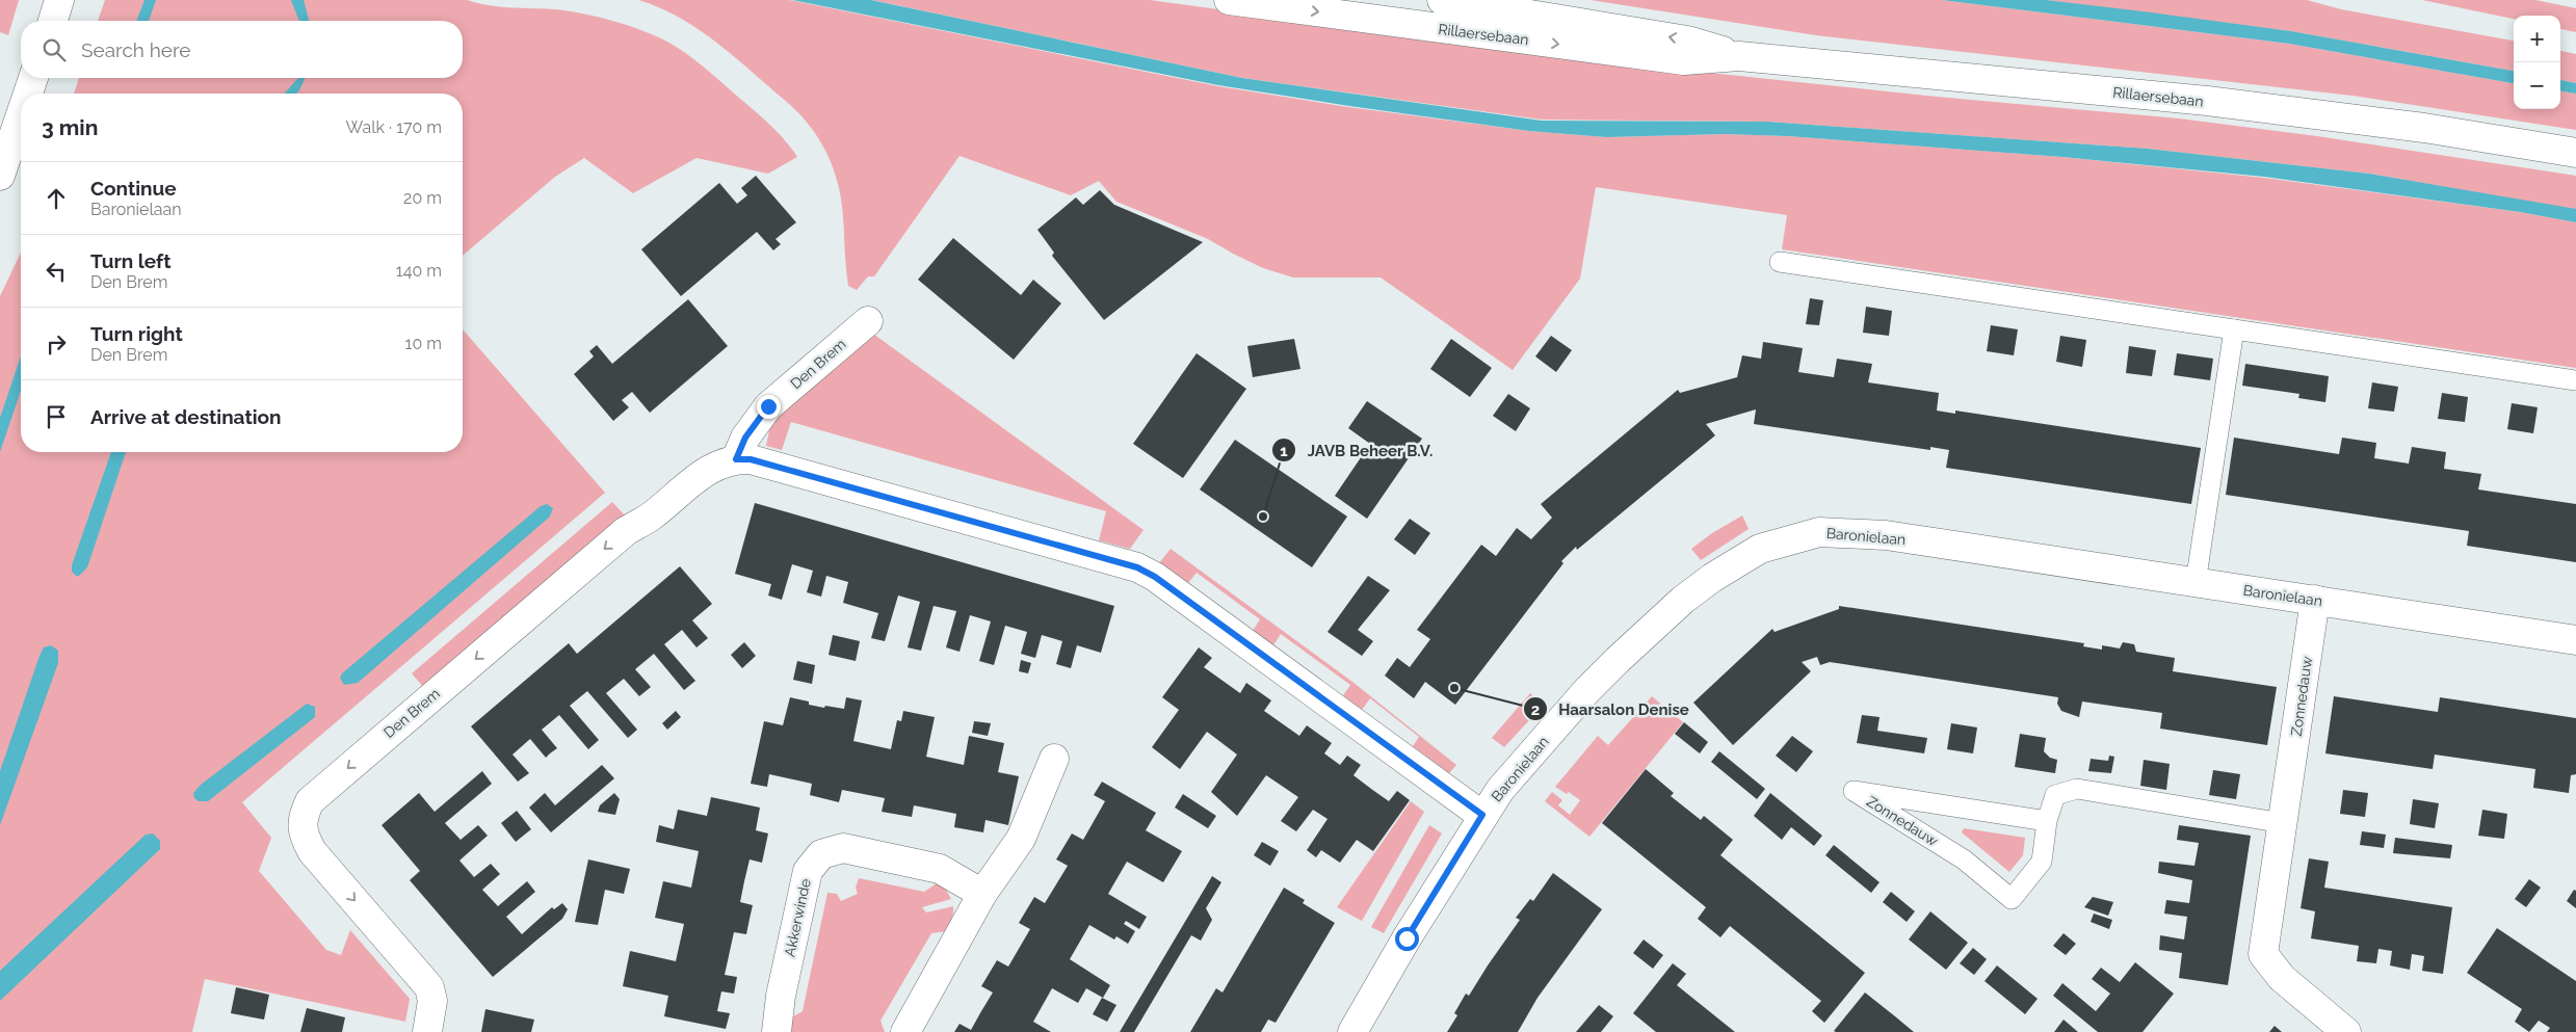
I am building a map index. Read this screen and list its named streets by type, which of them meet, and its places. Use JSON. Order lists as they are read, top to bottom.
{
  "streets": {
    "street": [
      "Rillaersebaan",
      "Den Brem",
      "Baronielaan",
      "Zonnedauw",
      "Akkerwinde"
    ]
  },
  "crossings": [
    ["Den Brem", "Baronielaan"],
    ["Baronielaan", "Zonnedauw"]
  ],
  "places": ["JAVB Beheer B.V.", "Haarsalon Denise"],
  "page": {
    "map_buttons": ["+", "−"],
    "search": "Search here",
    "heading": ["3 min", "Walk · 170 m"],
    "list": [
      ["Continue", "Baronielaan", "20 m"],
      ["Turn left", "Den Brem", "140 m"],
      ["Turn right", "Den Brem", "10 m"],
      "Arrive at destination"
    ]
  }
}
